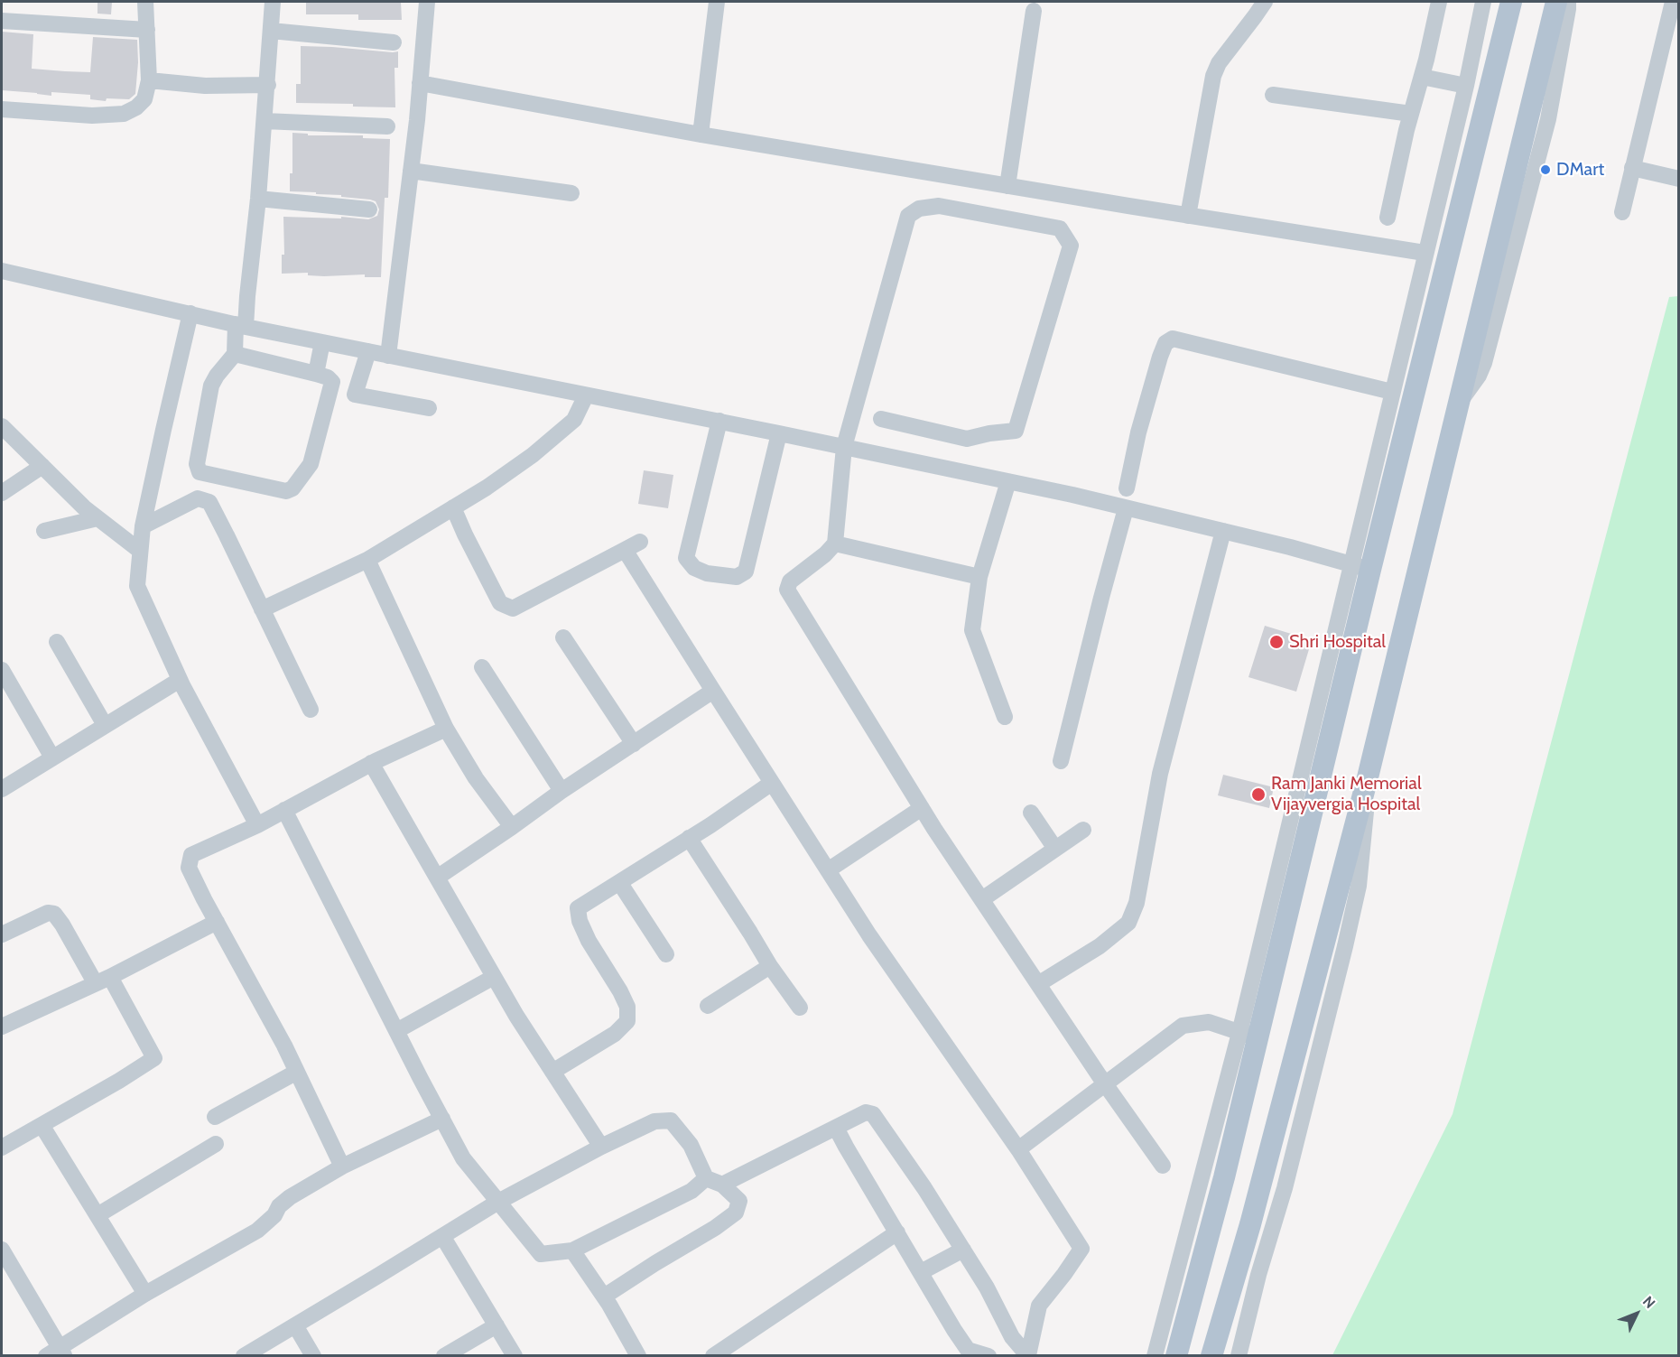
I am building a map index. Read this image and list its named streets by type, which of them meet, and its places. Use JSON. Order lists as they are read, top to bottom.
{
  "places": ["DMart", "Shri Hospital", "Ram Janki Memorial Vijayvergia Hospital"],
  "north": "top right"
}
